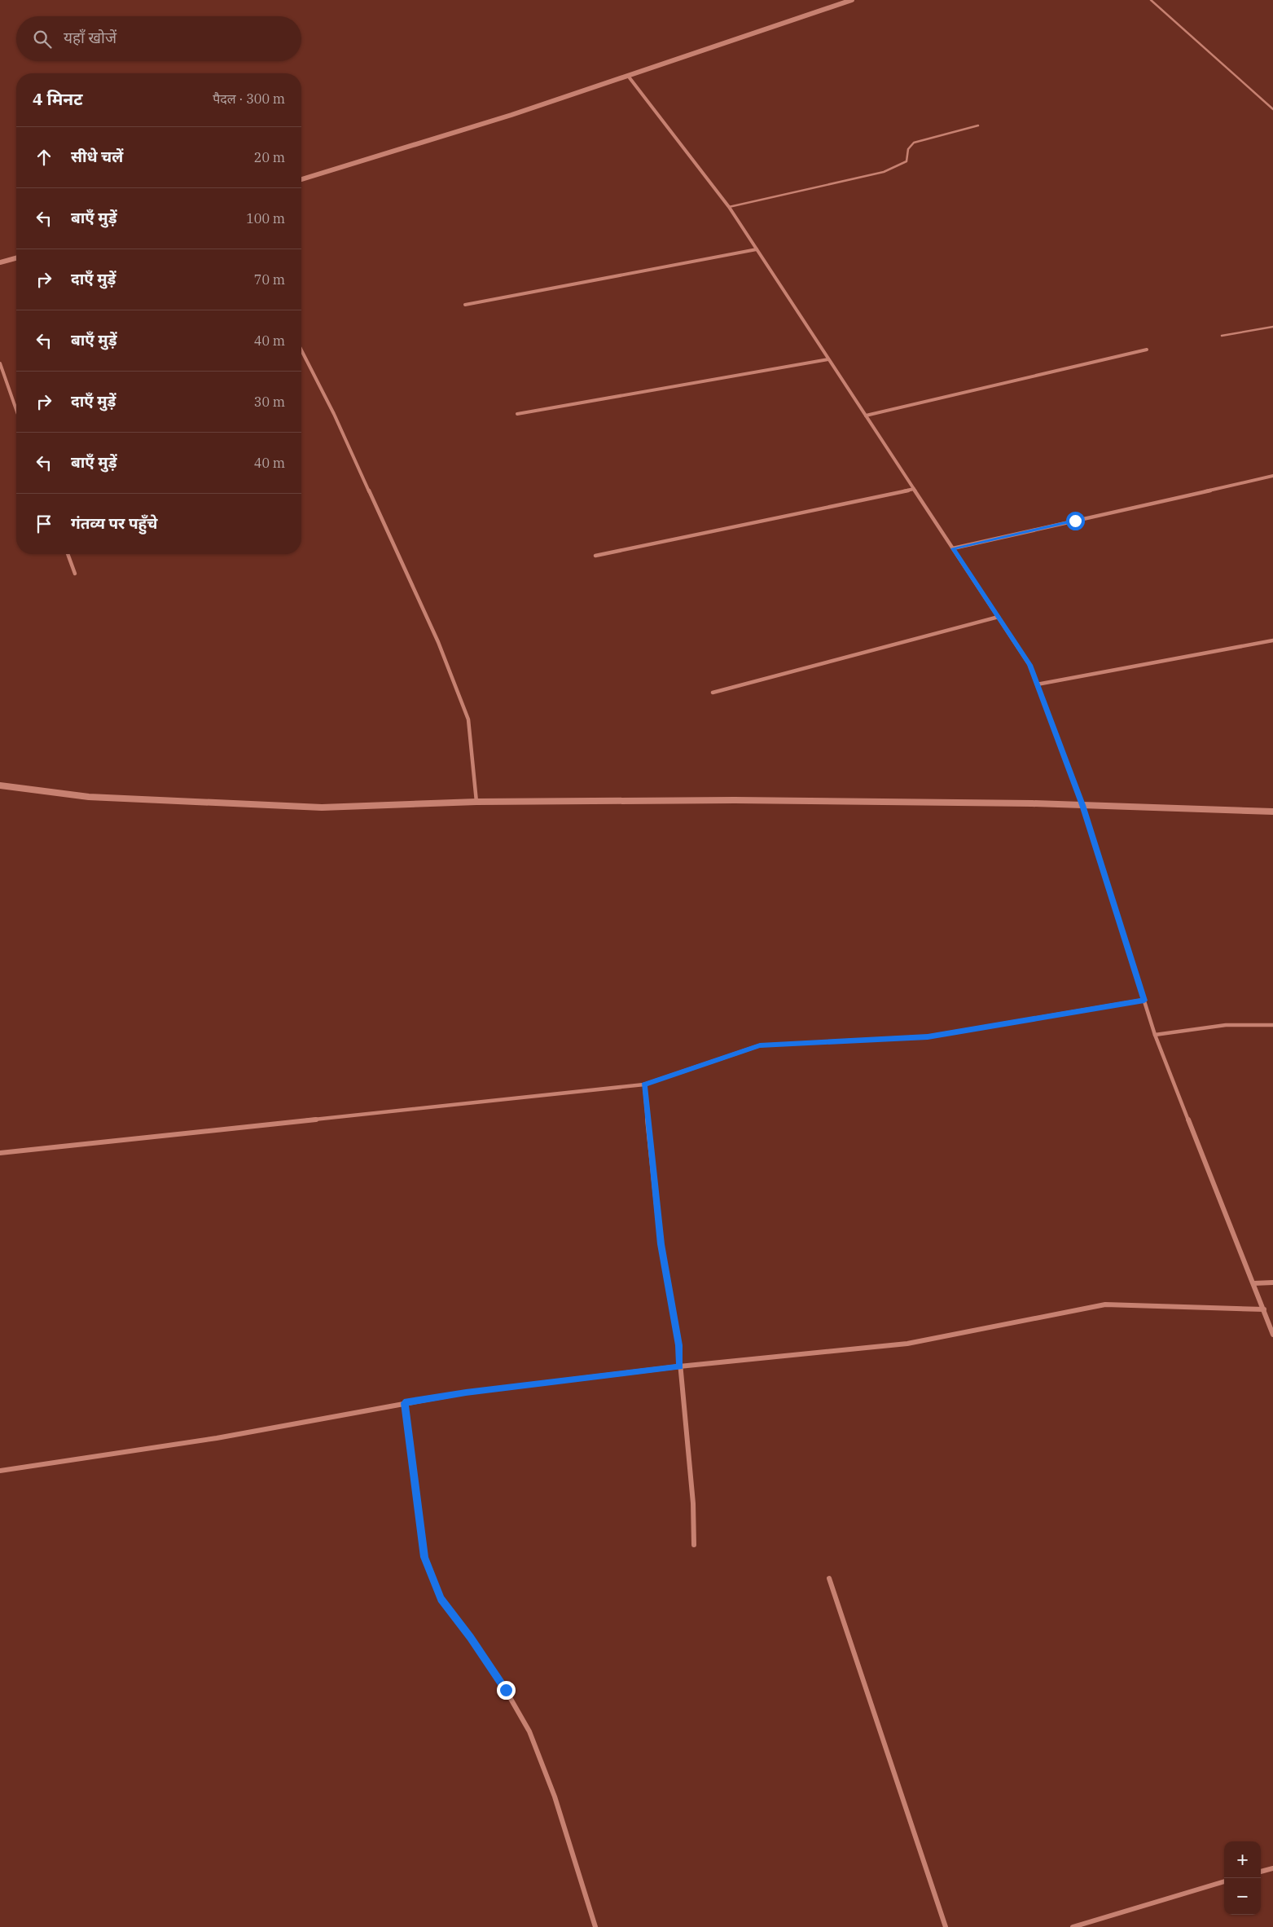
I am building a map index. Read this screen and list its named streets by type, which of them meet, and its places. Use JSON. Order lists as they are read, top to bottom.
{
  "page": {
    "search": "यहाँ खोजें",
    "heading": ["4 मिनट", "पैदल · 300 m"],
    "list": [
      ["सीधे चलें", "20 m"],
      ["बाएँ मुड़ें", "100 m"],
      ["दाएँ मुड़ें", "70 m"],
      ["बाएँ मुड़ें", "40 m"],
      ["दाएँ मुड़ें", "30 m"],
      ["बाएँ मुड़ें", "40 m"],
      "गंतव्य पर पहुँचे"
    ],
    "map_buttons": ["+", "−"]
  }
}
